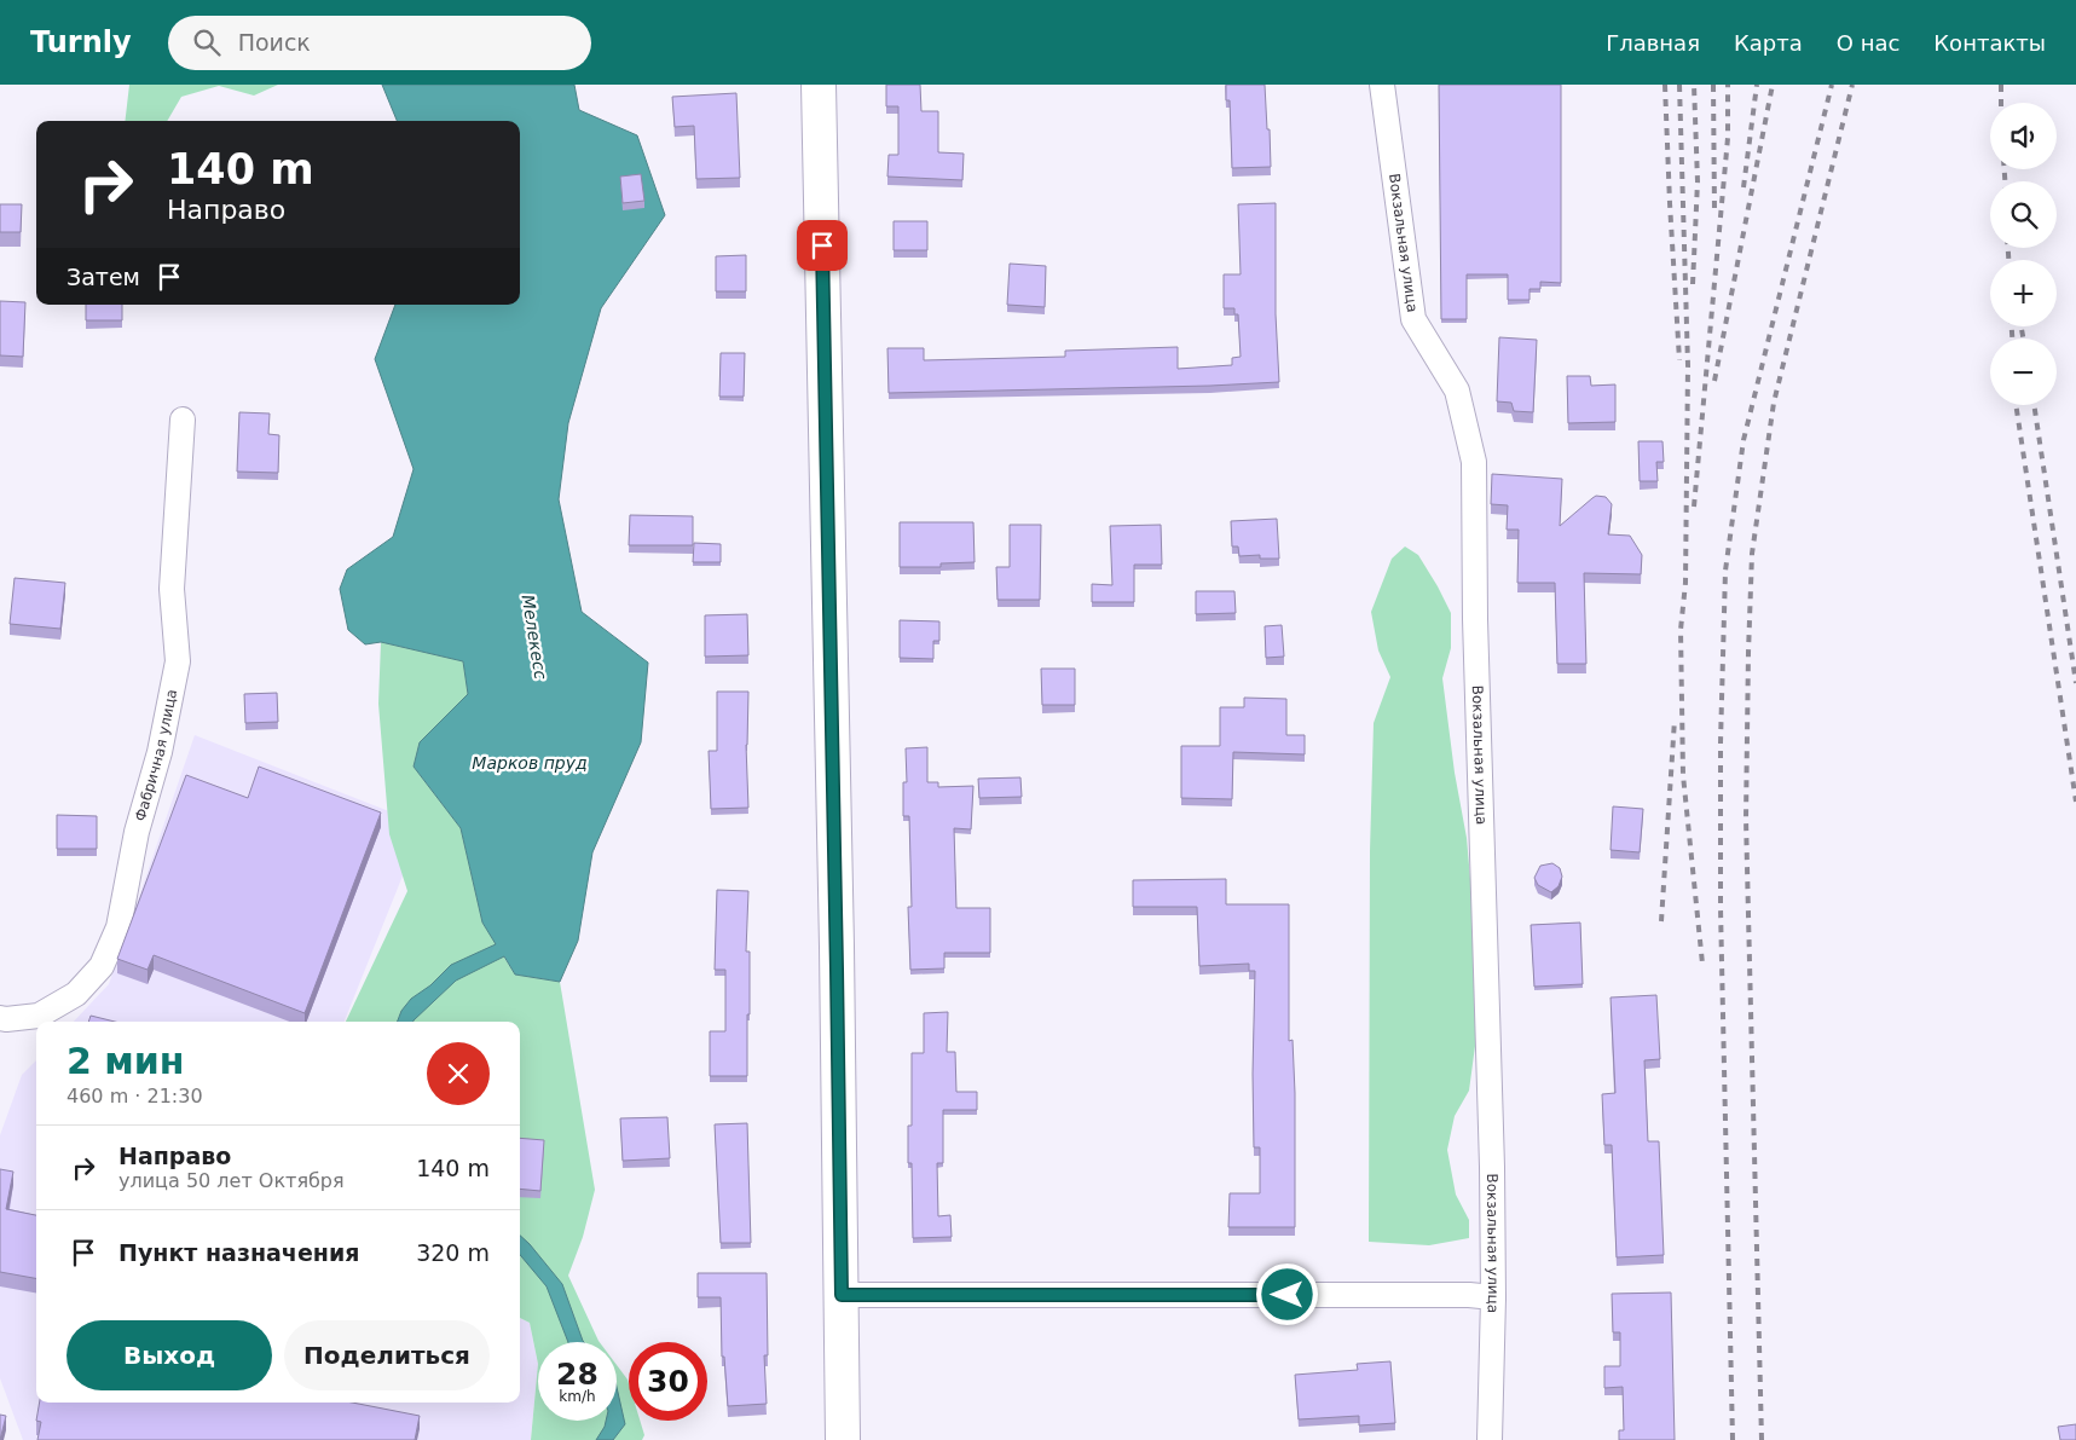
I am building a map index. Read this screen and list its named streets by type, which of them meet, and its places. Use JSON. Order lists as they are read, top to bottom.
{
  "streets": {
    "street": ["Вокзальная улица", "Фабричная улица"]
  },
  "water": ["Мелекесс", "Марков пруд"],
  "page": {
    "header": "Turnly",
    "search": "Поиск",
    "nav": [
      "Главная",
      "Карта",
      "О нас",
      "Контакты"
    ],
    "map_buttons": ["+", "−"],
    "turn": ["140 m", "Направо"],
    "then": "Затем",
    "heading": ["2 мин", "460 m · 21:30"],
    "list": [
      {
        "name": "Направо",
        "note": "улица 50 лет Октября",
        "value": "140 m"
      },
      {
        "name": "Пункт назначения",
        "value": "320 m"
      }
    ],
    "buttons": ["Выход", "Поделиться"],
    "speed": "28 km/h",
    "limit": "30"
  }
}
